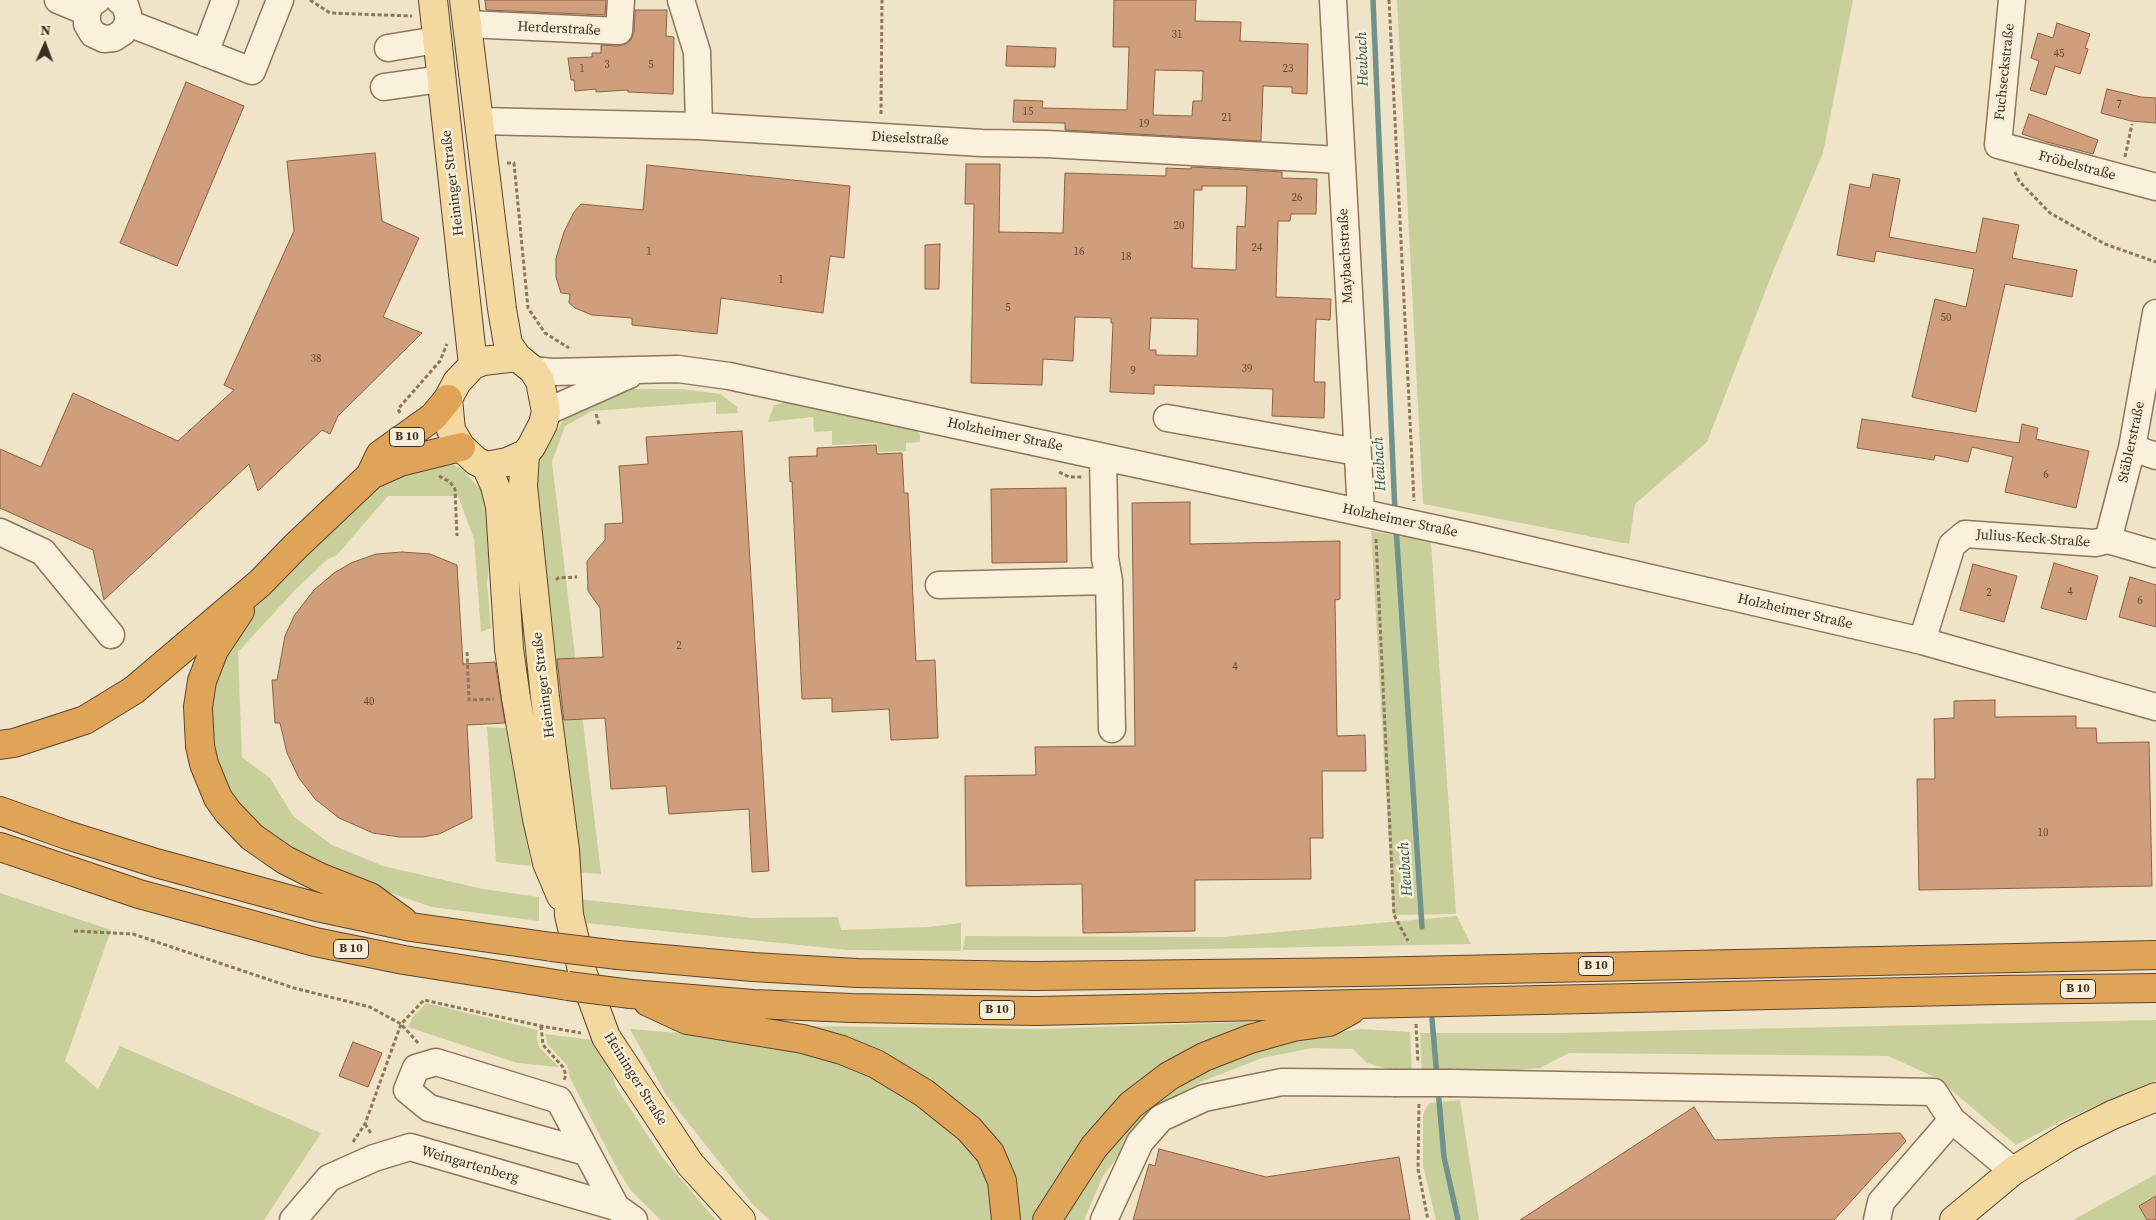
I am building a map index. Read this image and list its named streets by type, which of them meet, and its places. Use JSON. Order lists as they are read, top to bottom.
{
  "streets": {
    "highway": ["B 10"],
    "main road": ["Heininger Straße"],
    "street": [
      "Herderstraße",
      "Fuchseckstraße",
      "Dieselstraße",
      "Fröbelstraße",
      "Maybachstraße",
      "Holzheimer Straße",
      "Stäblerstraße",
      "Julius-Keck-Straße",
      "Weingartenberg"
    ]
  },
  "crossings": [
    ["Fuchseckstraße", "Fröbelstraße"],
    ["Dieselstraße", "Maybachstraße"],
    ["Heininger Straße", "Holzheimer Straße"],
    ["Heininger Straße", "B 10"],
    ["Maybachstraße", "Holzheimer Straße"],
    ["Holzheimer Straße", "B 10"],
    ["Holzheimer Straße", "Julius-Keck-Straße"],
    ["Stäblerstraße", "Julius-Keck-Straße"]
  ],
  "water": ["Heubach"],
  "house_numbers": [
    "31",
    "45",
    "3",
    "5",
    "1",
    "23",
    "7",
    "15",
    "21",
    "19",
    "26",
    "20",
    "24",
    "1",
    "16",
    "18",
    "1",
    "5",
    "50",
    "38",
    "39",
    "9",
    "6",
    "4",
    "2",
    "6",
    "2",
    "4",
    "40",
    "10"
  ],
  "north": "top"
}
